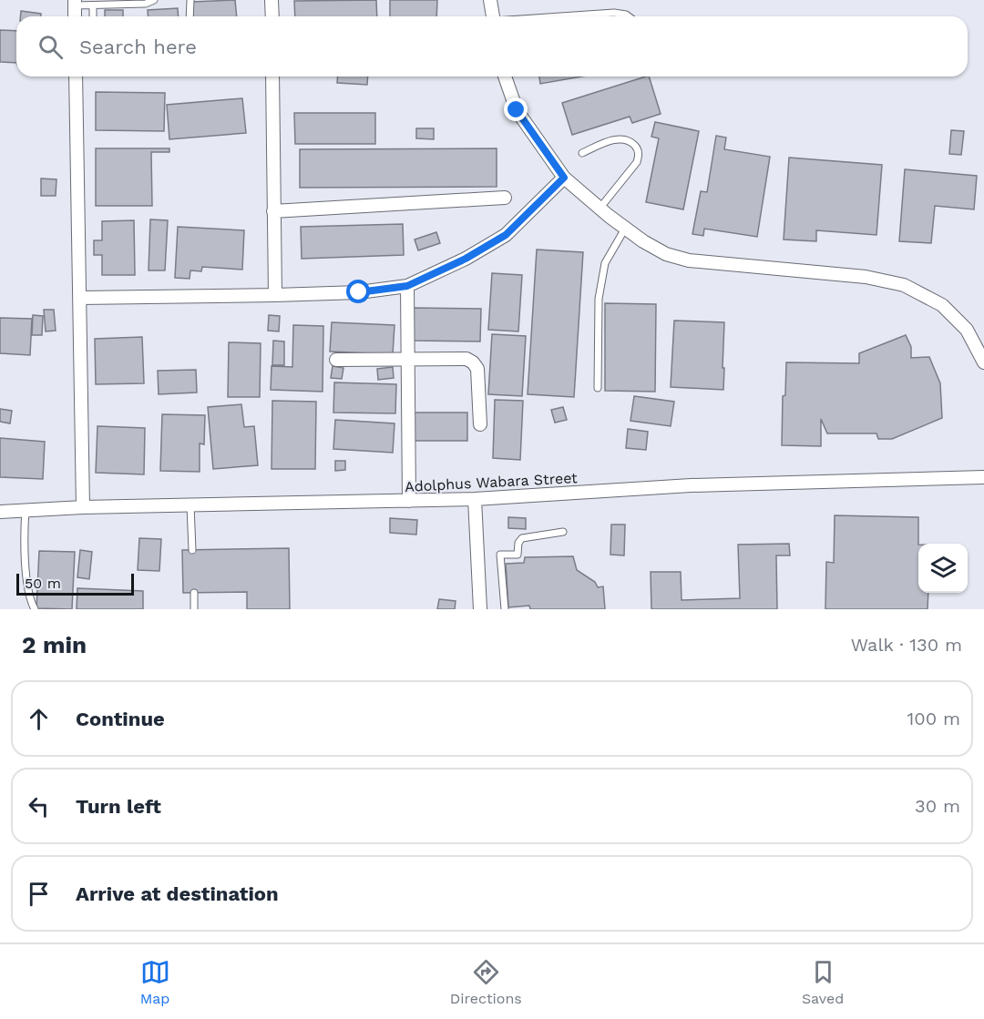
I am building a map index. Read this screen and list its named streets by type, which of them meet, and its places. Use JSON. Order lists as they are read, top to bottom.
{
  "streets": {
    "street": ["Adolphus Wabara Street"]
  },
  "scale_bar": "50 m",
  "page": {
    "search": "Search here",
    "scale": "50 m",
    "heading": ["2 min", "Walk · 130 m"],
    "list": [
      ["Continue", "100 m"],
      ["Turn left", "30 m"],
      "Arrive at destination"
    ],
    "nav": ["Map", "Directions", "Saved"]
  }
}
